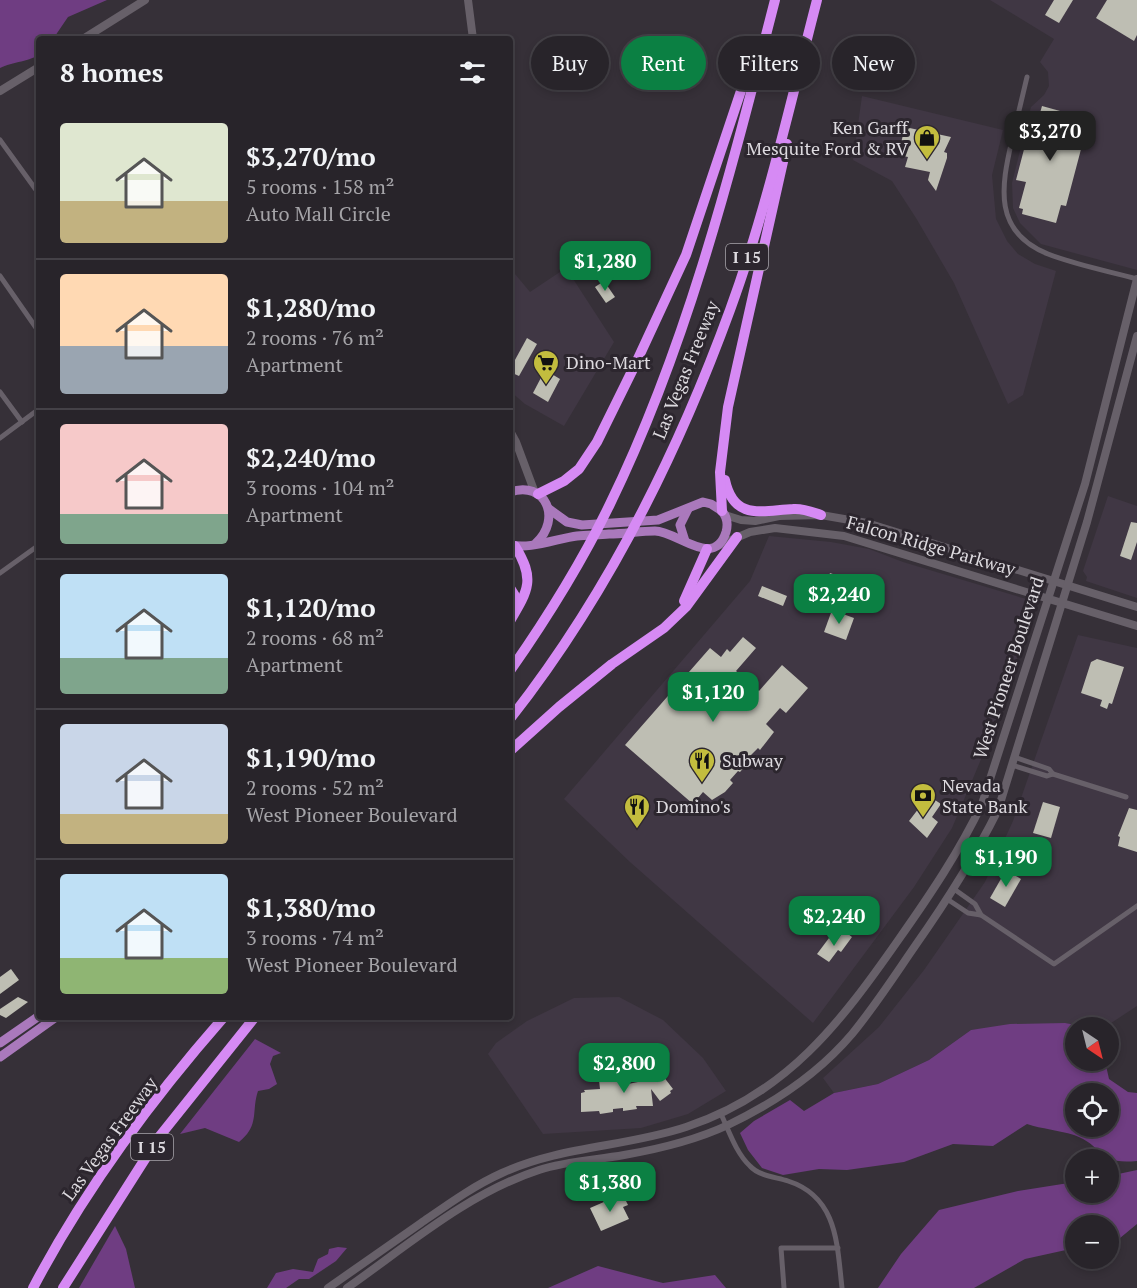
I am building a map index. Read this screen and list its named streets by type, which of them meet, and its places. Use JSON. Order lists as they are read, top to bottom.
{
  "streets": {
    "highway": ["I 15", "Las Vegas Freeway"],
    "main road": ["Falcon Ridge Parkway", "West Pioneer Boulevard"]
  },
  "crossings": [
    ["Falcon Ridge Parkway", "West Pioneer Boulevard"]
  ],
  "places": {
    "shop": ["Ken Garff Mesquite Ford & RV"],
    "supermarket": ["Dino-Mart"],
    "restaurant": ["Subway", "Domino's"],
    "bank": ["Nevada State Bank"]
  },
  "north": "bottom right",
  "page": {
    "chip": [
      "Buy",
      "Rent",
      "Filters",
      "New"
    ],
    "heading": "8 homes",
    "list": [
      {
        "name": "$3,270/mo",
        "note": "5 rooms · 158 m² · Auto Mall Circle"
      },
      {
        "name": "$1,280/mo",
        "note": "2 rooms · 76 m² · Apartment"
      },
      {
        "name": "$2,240/mo",
        "note": "3 rooms · 104 m² · Apartment"
      },
      {
        "name": "$1,120/mo",
        "note": "2 rooms · 68 m² · Apartment"
      },
      {
        "name": "$1,190/mo",
        "note": "2 rooms · 52 m² · West Pioneer Boulevard"
      },
      {
        "name": "$1,380/mo",
        "note": "3 rooms · 74 m² · West Pioneer Boulevard"
      }
    ],
    "price": [
      "$3,270",
      "$1,280",
      "$2,240",
      "$1,120",
      "$1,190",
      "$2,240",
      "$2,800",
      "$1,380"
    ],
    "map_buttons": ["+", "−"]
  }
}
